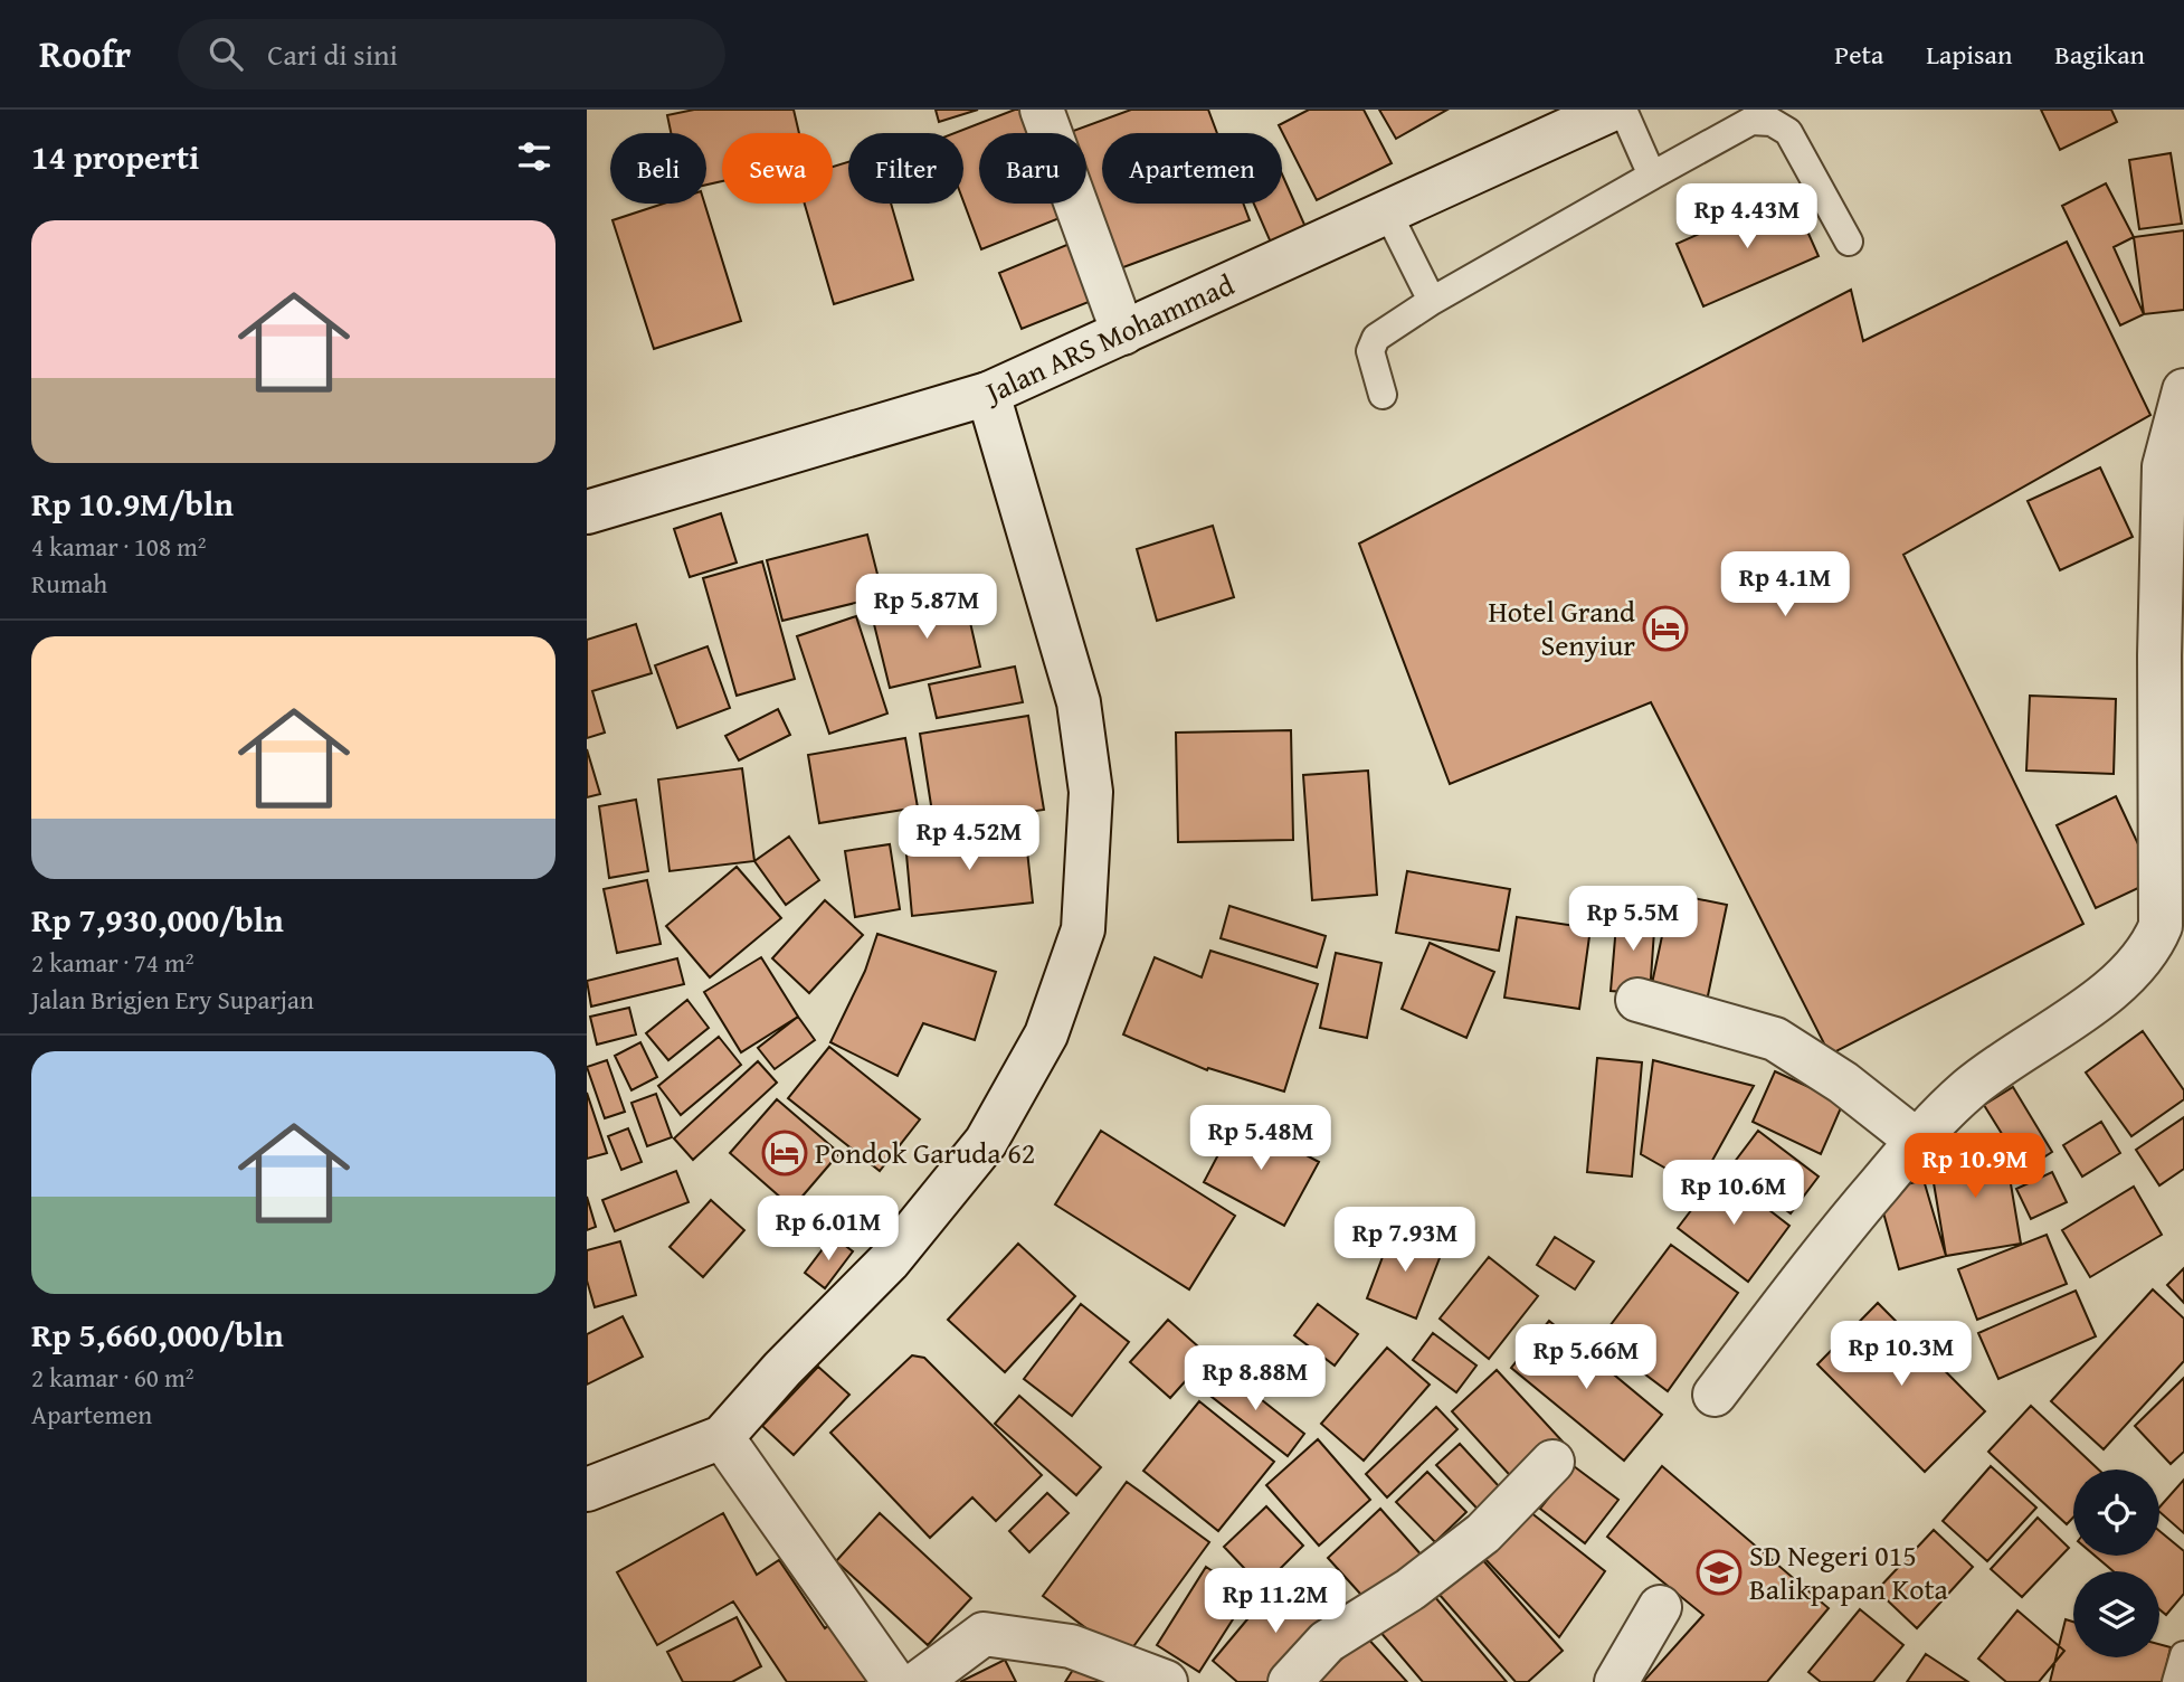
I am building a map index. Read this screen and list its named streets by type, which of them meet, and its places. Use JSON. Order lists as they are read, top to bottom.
{
  "streets": {
    "street": ["Jalan ARS Mohammad"]
  },
  "places": {
    "hotel": ["Hotel Grand Senyiur", "Pondok Garuda 62"],
    "school or university": ["SD Negeri 015 Balikpapan Kota"]
  },
  "page": {
    "header": "Roofr",
    "search": "Cari di sini",
    "nav": ["Peta", "Lapisan", "Bagikan"],
    "heading": "14 properti",
    "chip": [
      "Beli",
      "Sewa",
      "Filter",
      "Baru",
      "Apartemen"
    ],
    "price": [
      "Rp 4.43M",
      "Rp 4.1M",
      "Rp 5.87M",
      "Rp 4.52M",
      "Rp 5.5M",
      "Rp 5.48M",
      "Rp 10.9M",
      "Rp 10.6M",
      "Rp 6.01M",
      "Rp 7.93M",
      "Rp 10.3M",
      "Rp 5.66M",
      "Rp 8.88M",
      "Rp 11.2M"
    ],
    "list": [
      {
        "name": "Rp 10.9M/bln",
        "note": "4 kamar · 108 m² · Rumah"
      },
      {
        "name": "Rp 7,930,000/bln",
        "note": "2 kamar · 74 m² · Jalan Brigjen Ery Suparjan"
      },
      {
        "name": "Rp 5,660,000/bln",
        "note": "2 kamar · 60 m² · Apartemen"
      }
    ]
  }
}
